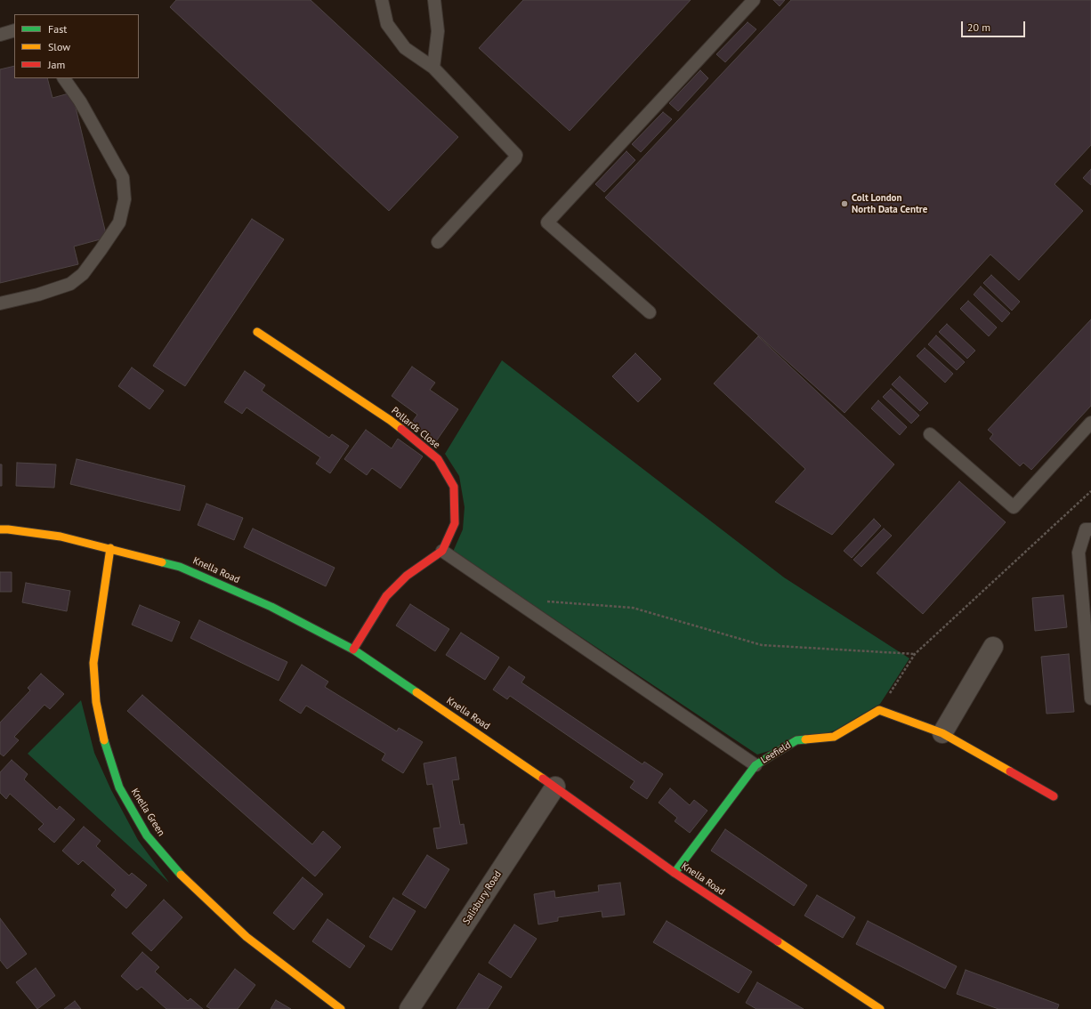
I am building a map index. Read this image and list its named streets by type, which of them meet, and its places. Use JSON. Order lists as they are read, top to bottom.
{
  "streets": {
    "street": [
      "Pollards Close",
      "Knella Road",
      "Leefield",
      "Knella Green",
      "Salisbury Road"
    ]
  },
  "crossings": [
    ["Knella Road", "Leefield"],
    ["Knella Road", "Knella Green"],
    ["Knella Road", "Salisbury Road"]
  ],
  "places": ["Colt London North Data Centre"],
  "legend": ["Fast", "Slow", "Jam"],
  "scale_bar": "20 m"
}
